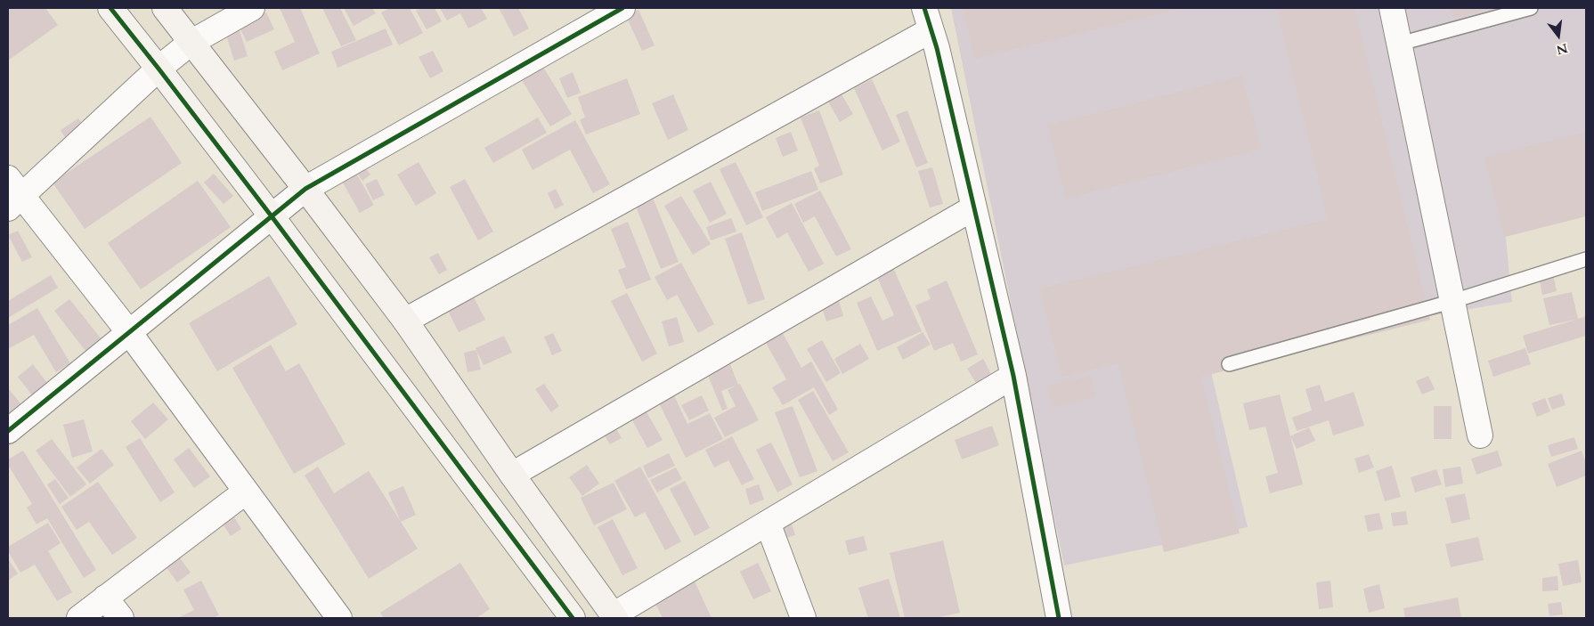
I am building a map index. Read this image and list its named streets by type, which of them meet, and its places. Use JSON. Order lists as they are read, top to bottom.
{
  "north": "bottom"
}
